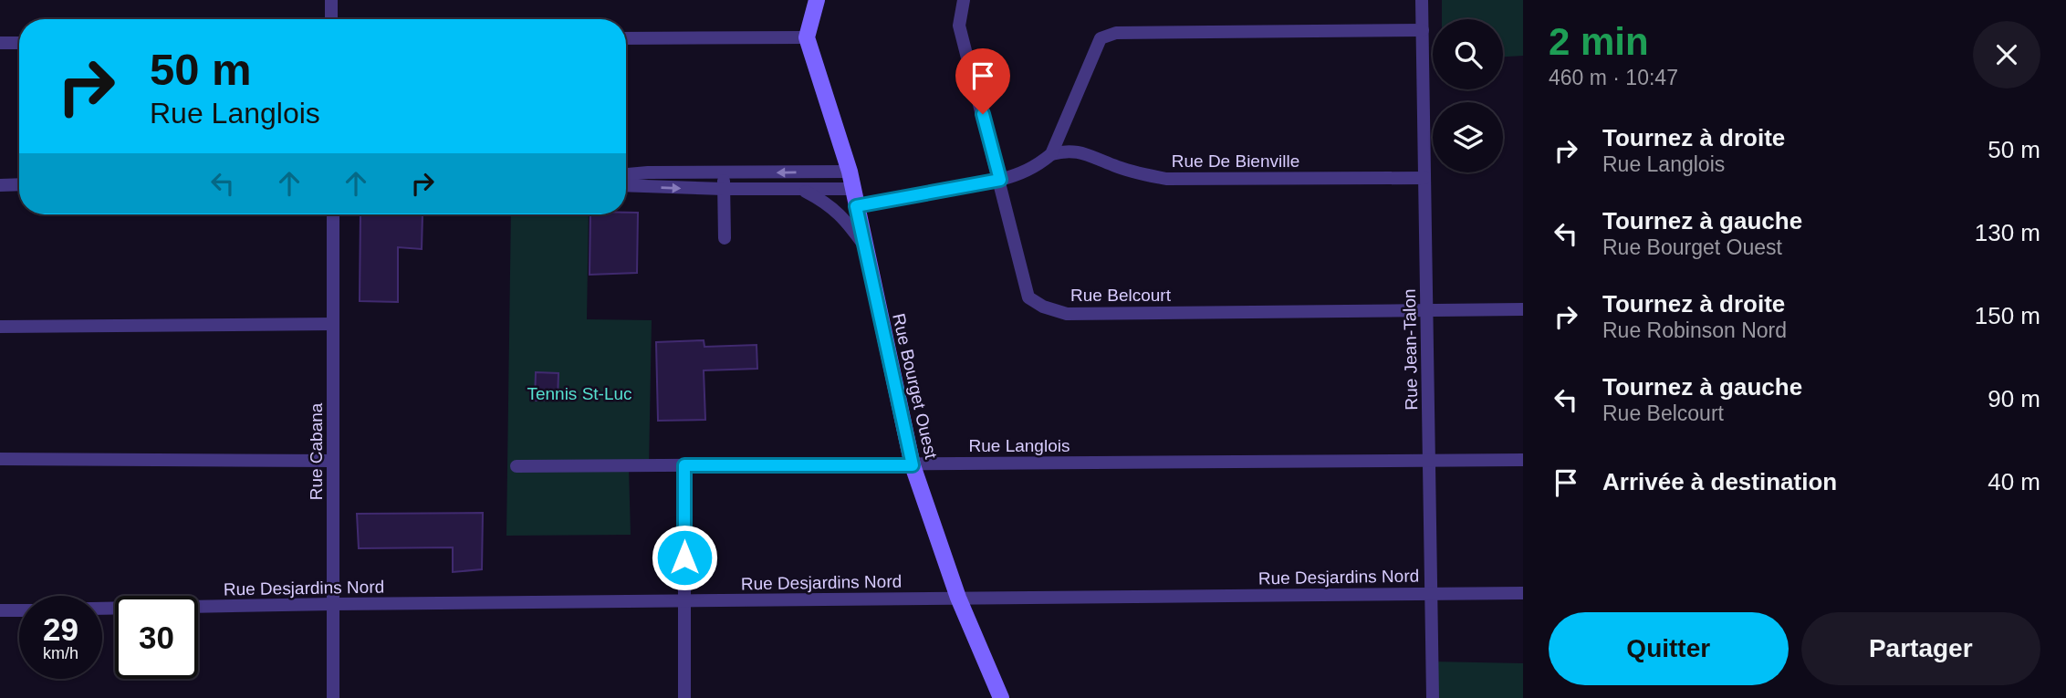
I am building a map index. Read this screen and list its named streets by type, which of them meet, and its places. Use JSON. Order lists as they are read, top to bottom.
{
  "streets": {
    "street": [
      "Rue De Bienville",
      "Rue Belcourt",
      "Rue Jean-Talon",
      "Rue Bourget Ouest",
      "Rue Langlois",
      "Rue Cabana",
      "Rue Desjardins Nord"
    ]
  },
  "crossings": [
    ["Rue De Bienville", "Rue Jean-Talon"],
    ["Rue Belcourt", "Rue Jean-Talon"],
    ["Rue Jean-Talon", "Rue Langlois"],
    ["Rue Jean-Talon", "Rue Desjardins Nord"],
    ["Rue Bourget Ouest", "Rue Langlois"],
    ["Rue Bourget Ouest", "Rue Desjardins Nord"],
    ["Rue Cabana", "Rue Desjardins Nord"]
  ],
  "parks": ["Tennis St-Luc"],
  "page": {
    "heading": ["2 min", "460 m · 10:47"],
    "turn": ["50 m", "Rue Langlois"],
    "list": [
      {
        "name": "Tournez à droite",
        "note": "Rue Langlois",
        "value": "50 m"
      },
      {
        "name": "Tournez à gauche",
        "note": "Rue Bourget Ouest",
        "value": "130 m"
      },
      {
        "name": "Tournez à droite",
        "note": "Rue Robinson Nord",
        "value": "150 m"
      },
      {
        "name": "Tournez à gauche",
        "note": "Rue Belcourt",
        "value": "90 m"
      },
      {
        "name": "Arrivée à destination",
        "value": "40 m"
      }
    ],
    "speed": "29 km/h",
    "limit": "30",
    "buttons": ["Quitter", "Partager"]
  }
}
